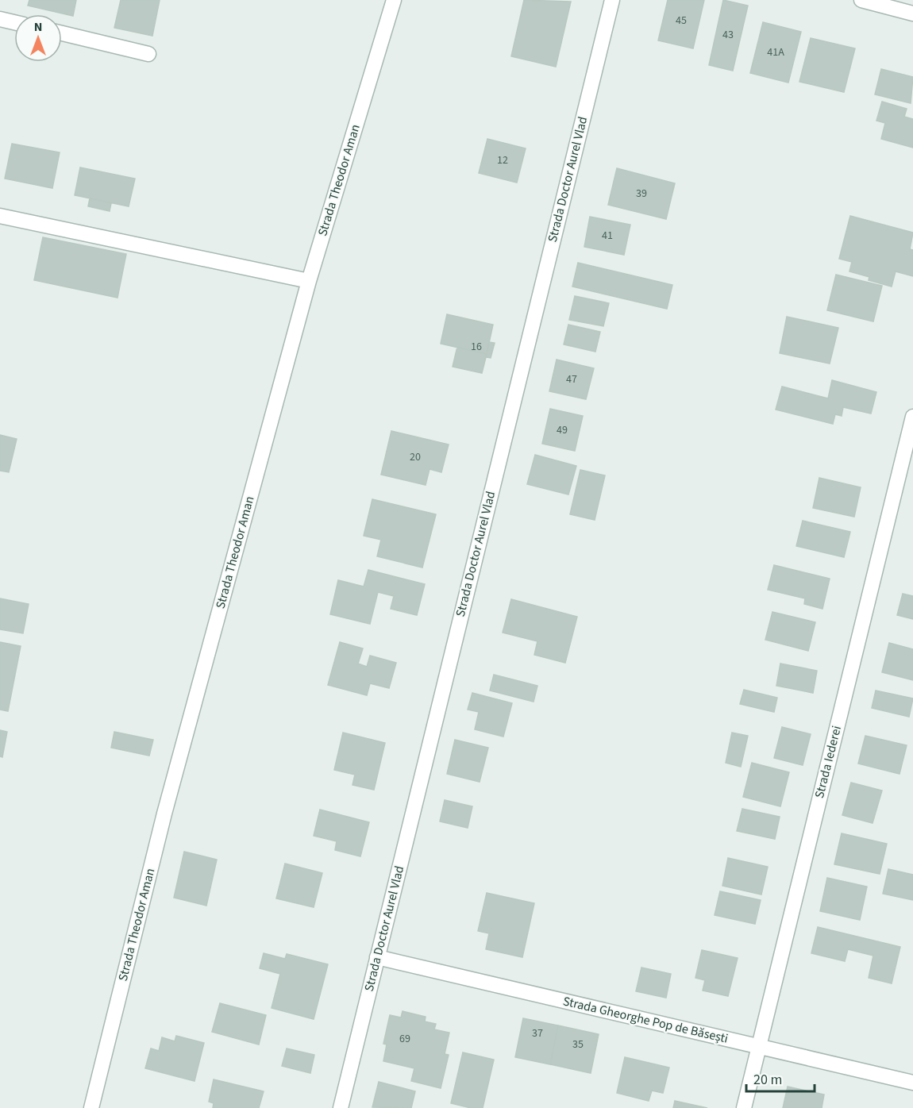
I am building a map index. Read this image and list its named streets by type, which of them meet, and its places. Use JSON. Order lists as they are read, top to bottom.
{
  "streets": {
    "street": [
      "Strada Doctor Aurel Vlad",
      "Strada Theodor Aman",
      "Strada Iederei",
      "Strada Gheorghe Pop de Băsești"
    ]
  },
  "crossings": [
    ["Strada Doctor Aurel Vlad", "Strada Gheorghe Pop de Băsești"],
    ["Strada Iederei", "Strada Gheorghe Pop de Băsești"]
  ],
  "house_numbers": [
    "45",
    "43",
    "41A",
    "12",
    "39",
    "41",
    "16",
    "47",
    "49",
    "20",
    "37",
    "69",
    "35"
  ],
  "scale_bar": "20 m",
  "north": "top"
}
